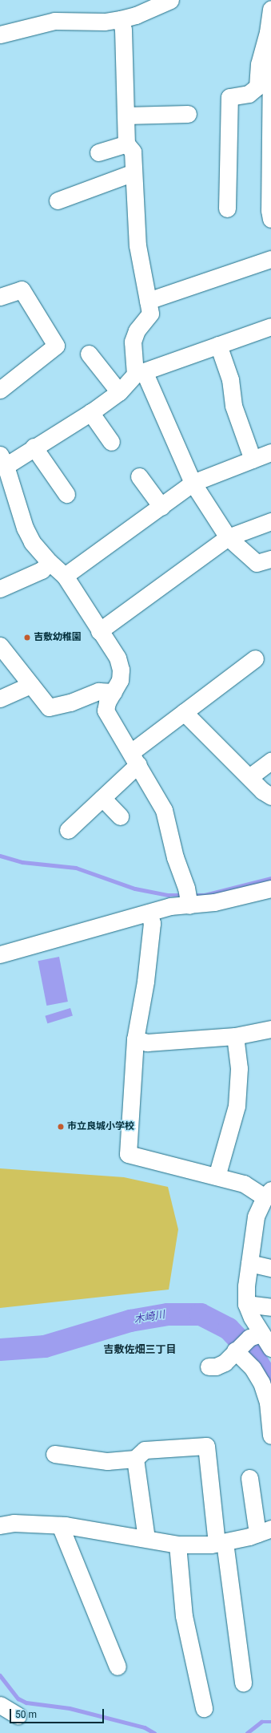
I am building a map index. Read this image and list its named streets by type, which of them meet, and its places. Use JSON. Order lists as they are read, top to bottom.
{
  "districts": ["吉敷佐畑三丁目"],
  "water": ["木崎川"],
  "places": ["吉敷幼稚園", "市立良城小学校"],
  "scale_bar": "50 m"
}
